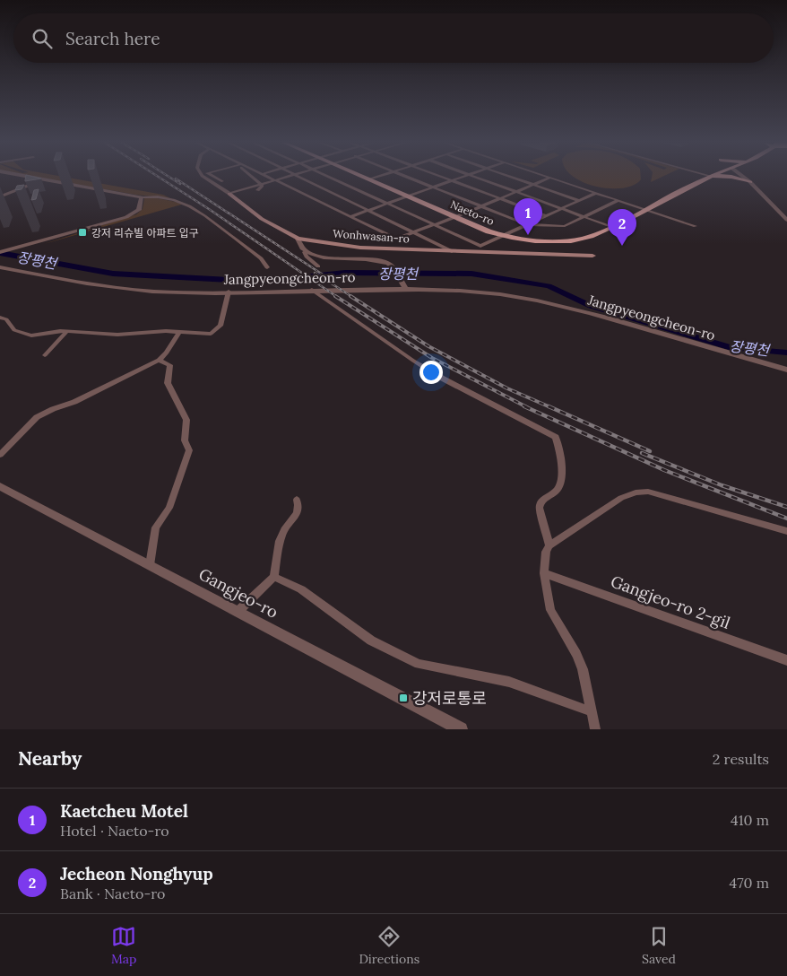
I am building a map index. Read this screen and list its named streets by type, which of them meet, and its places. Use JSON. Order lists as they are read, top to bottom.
{
  "streets": {
    "main road": ["Naeto-ro", "Wonhwasan-ro"],
    "street": ["Jangpyeongcheon-ro", "Gangjeo-ro", "Gangjeo-ro 2-gil"]
  },
  "water": ["장평천"],
  "places": {
    "transit": ["강저 리슈빌 아파트 입구", "강저로통로"]
  },
  "page": {
    "search": "Search here",
    "pins": ["1", "2"],
    "heading": ["Nearby", "2 results"],
    "list": [
      {
        "mark": "1",
        "name": "Kaetcheu Motel",
        "note": "Hotel · Naeto-ro",
        "value": "410 m"
      },
      {
        "mark": "2",
        "name": "Jecheon Nonghyup",
        "note": "Bank · Naeto-ro",
        "value": "470 m"
      }
    ],
    "nav": ["Map", "Directions", "Saved"]
  }
}
